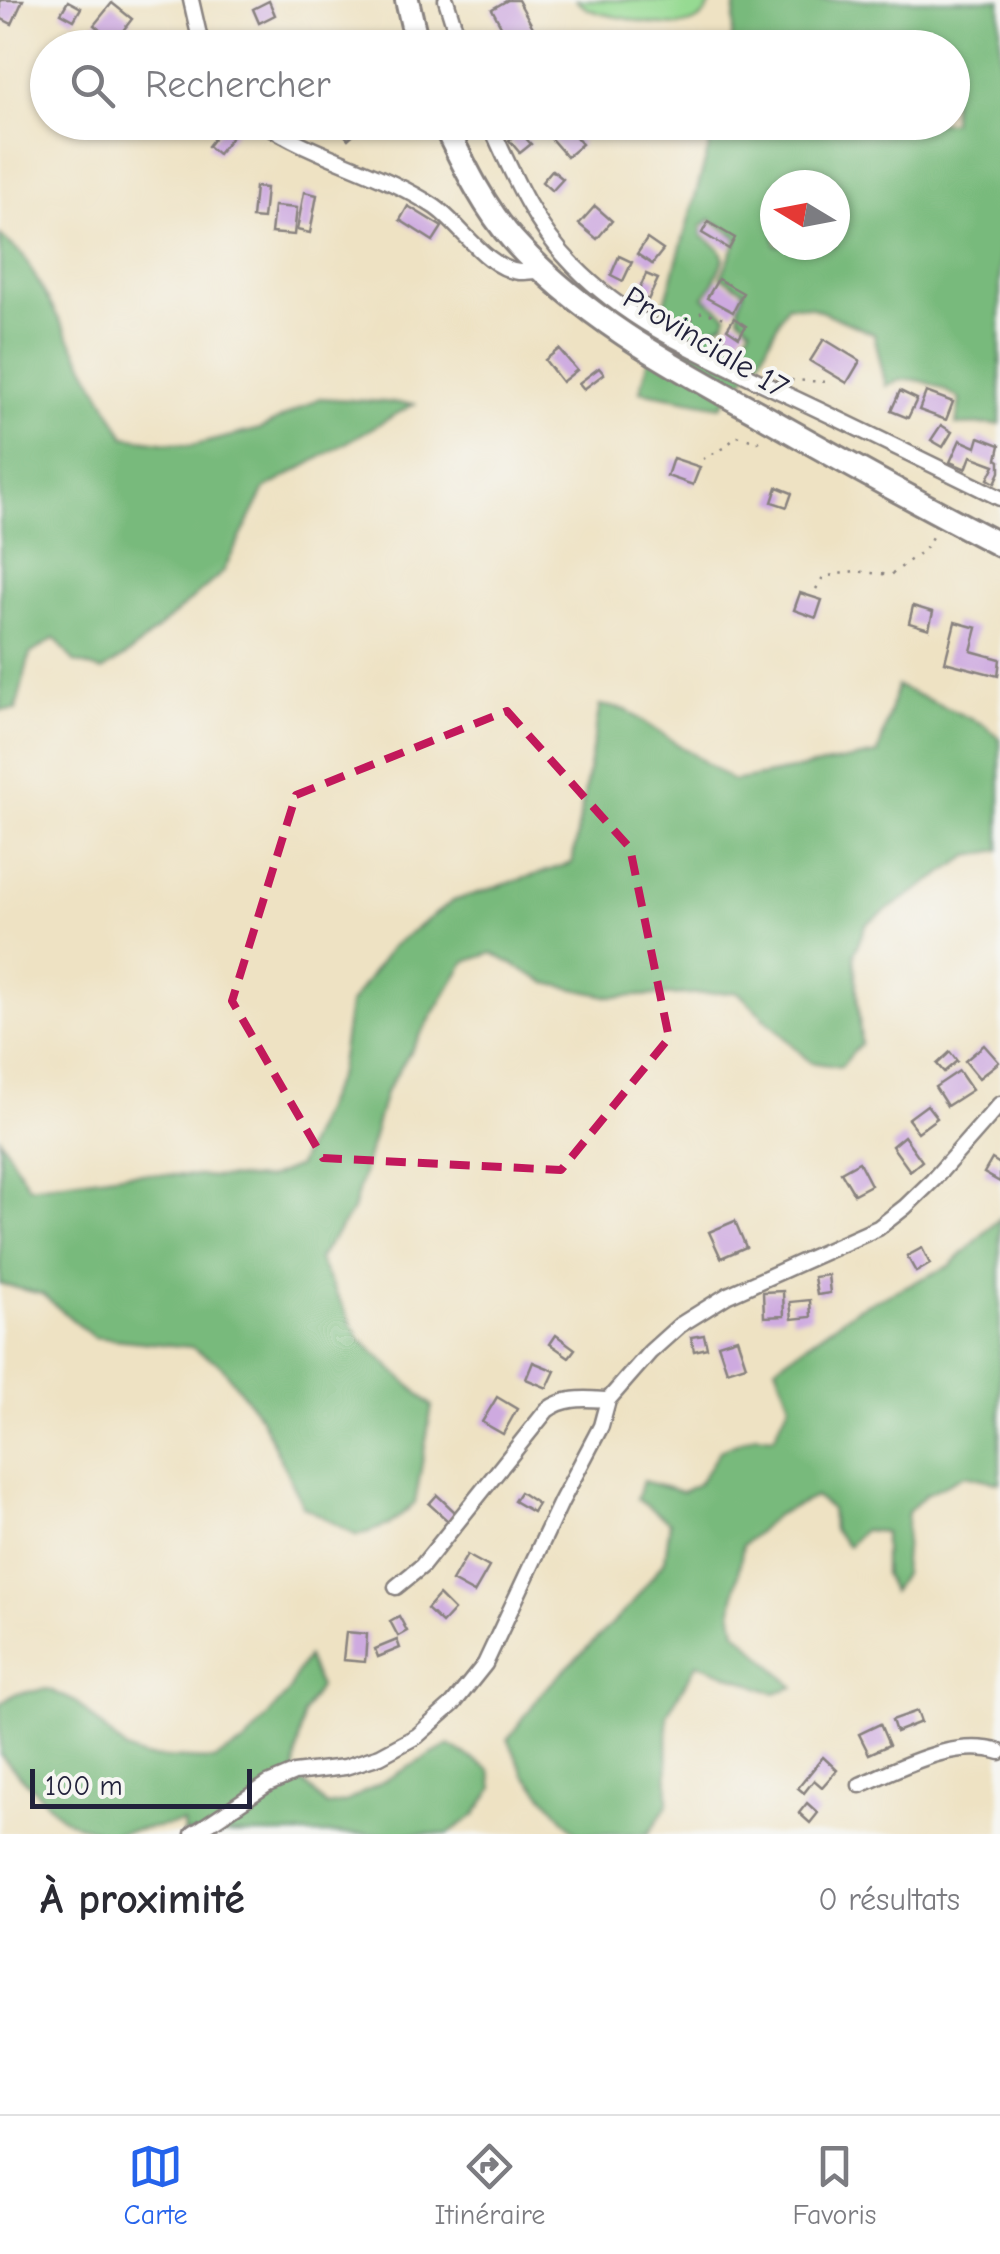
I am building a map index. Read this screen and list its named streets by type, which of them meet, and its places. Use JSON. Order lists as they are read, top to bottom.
{
  "streets": {
    "main road": ["Provinciale 17"]
  },
  "scale_bar": "100 m",
  "north": "left",
  "page": {
    "search": "Rechercher",
    "scale": "100 m",
    "heading": ["À proximité", "0 résultats"],
    "nav": ["Carte", "Itinéraire", "Favoris"]
  }
}
